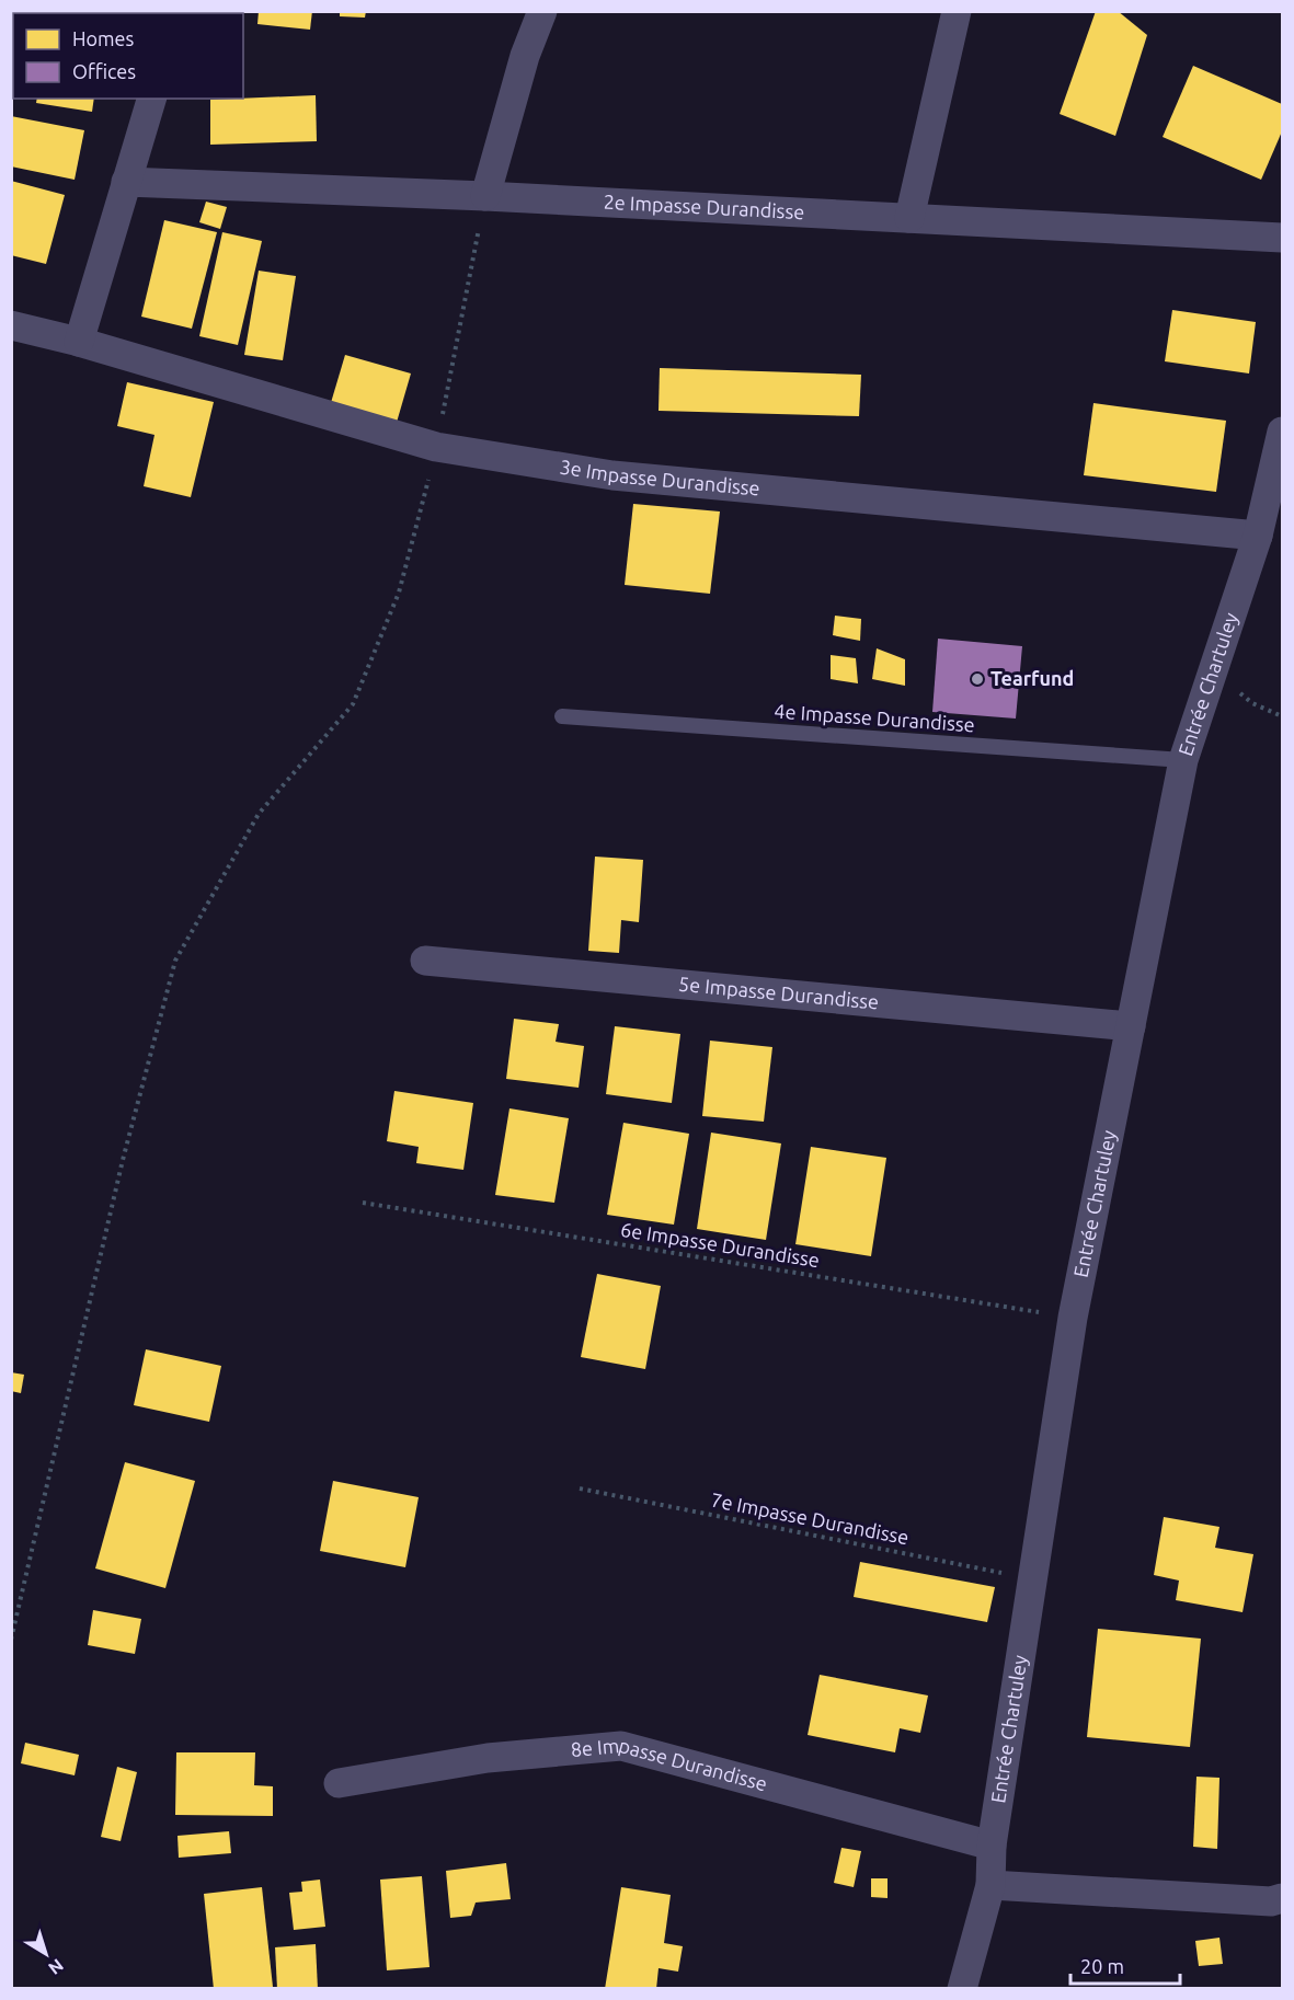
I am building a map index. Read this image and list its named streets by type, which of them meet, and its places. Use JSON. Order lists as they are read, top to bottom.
{
  "streets": {
    "street": [
      "2e Impasse Durandisse",
      "3e Impasse Durandisse",
      "Entrée Chartuley",
      "5e Impasse Durandisse",
      "8e Impasse Durandisse"
    ],
    "lane": ["4e Impasse Durandisse"],
    "path": ["6e Impasse Durandisse", "7e Impasse Durandisse"]
  },
  "crossings": [
    ["3e Impasse Durandisse", "Entrée Chartuley"],
    ["Entrée Chartuley", "4e Impasse Durandisse"],
    ["Entrée Chartuley", "5e Impasse Durandisse"],
    ["Entrée Chartuley", "6e Impasse Durandisse"],
    ["Entrée Chartuley", "7e Impasse Durandisse"],
    ["Entrée Chartuley", "8e Impasse Durandisse"]
  ],
  "places": ["Tearfund"],
  "legend": ["Homes", "Offices"],
  "scale_bar": "20 m",
  "north": "bottom right"
}
